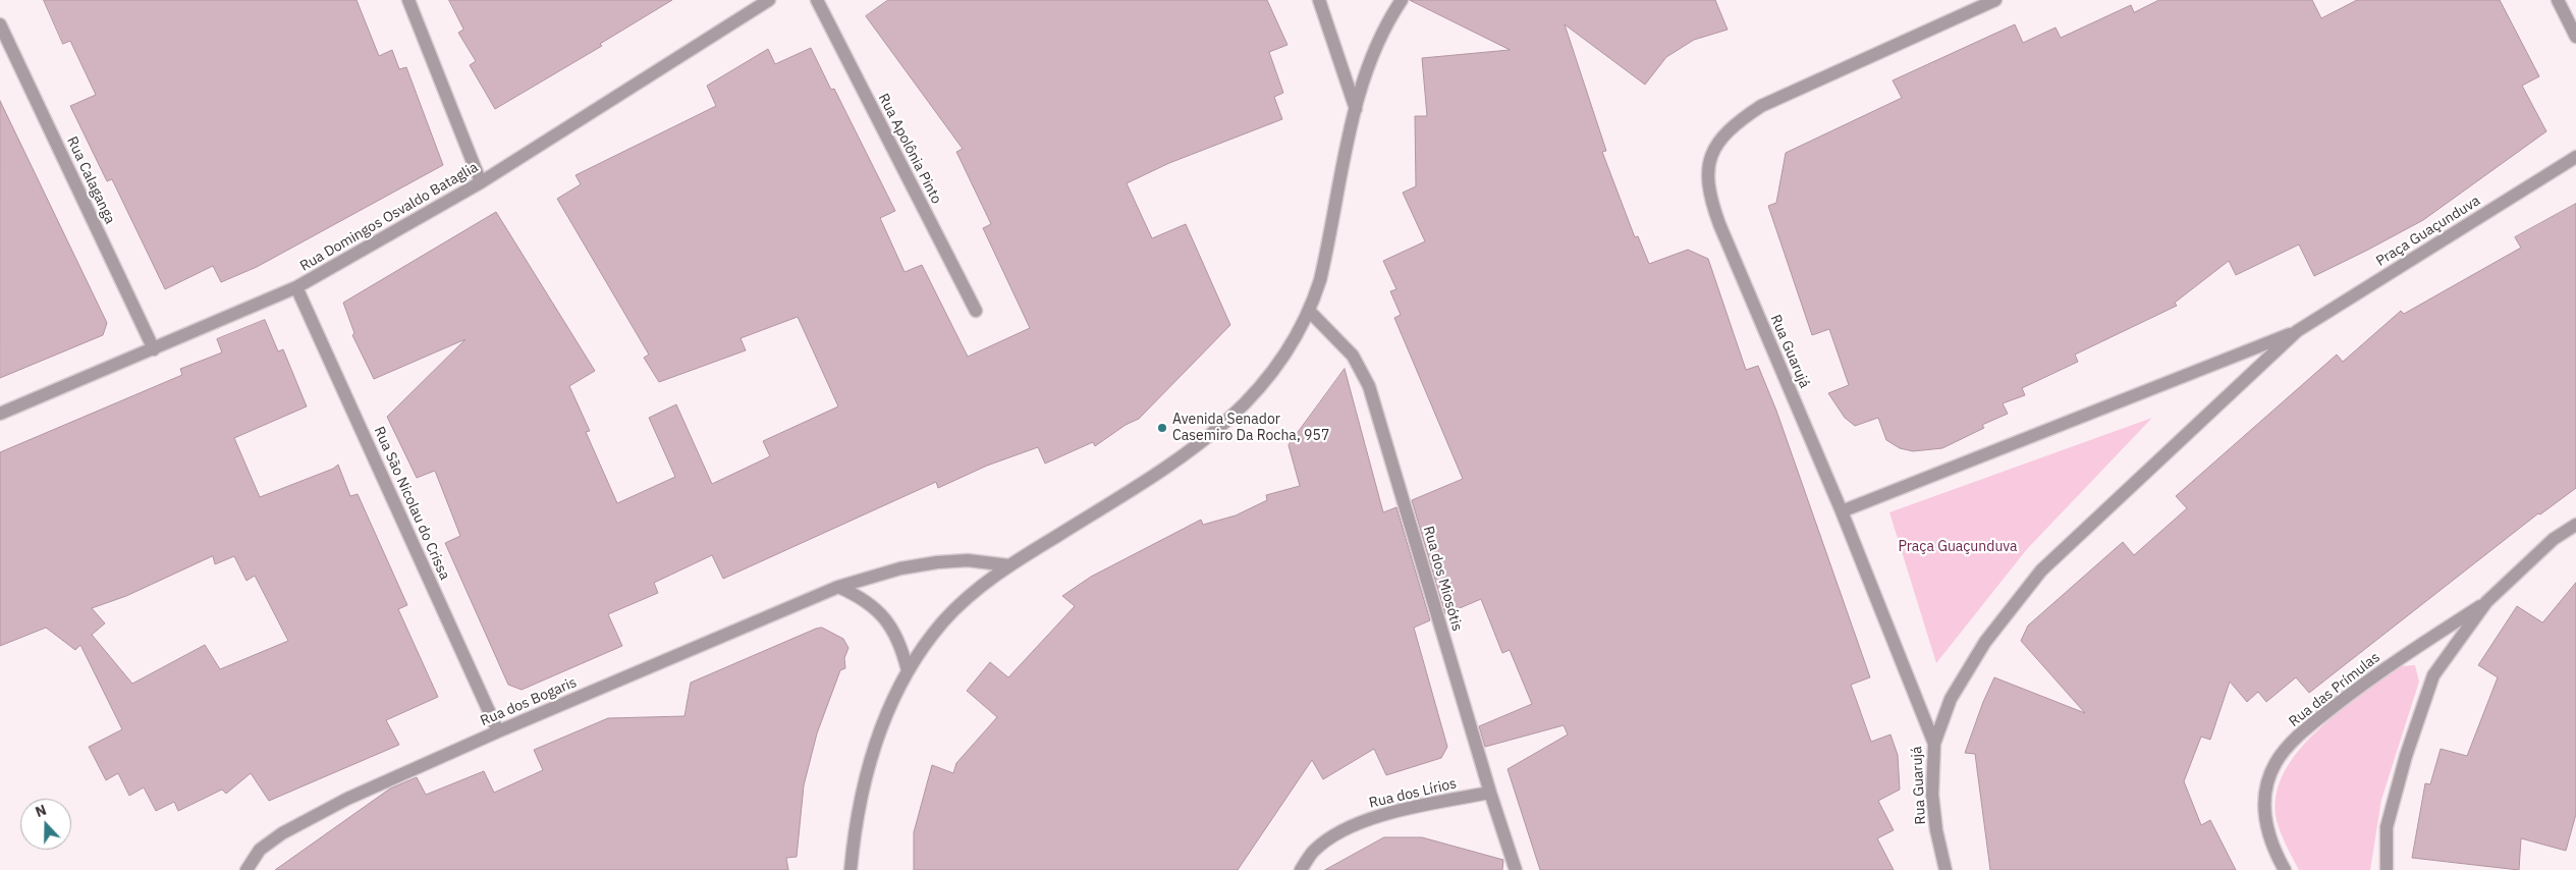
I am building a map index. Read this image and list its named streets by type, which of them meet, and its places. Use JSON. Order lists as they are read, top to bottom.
{
  "streets": {
    "street": [
      "Rua Apolônia Pinto",
      "Rua Calaganga",
      "Rua Domingos Osvaldo Bataglia",
      "Praça Guaçunduva",
      "Rua Guarujá",
      "Rua São Nicolau do Crissa",
      "Rua dos Miosótis",
      "Rua das Prímulas",
      "Rua dos Bogaris",
      "Rua dos Lírios"
    ]
  },
  "crossings": [
    ["Rua Calaganga", "Rua Domingos Osvaldo Bataglia"],
    ["Rua Domingos Osvaldo Bataglia", "Rua São Nicolau do Crissa"],
    ["Praça Guaçunduva", "Rua Guarujá"],
    ["Rua São Nicolau do Crissa", "Rua dos Bogaris"],
    ["Rua dos Miosótis", "Rua dos Lírios"]
  ],
  "parks": ["Praça Guaçunduva"],
  "places": ["Avenida Senador Casemiro Da Rocha, 957"],
  "north": "top"
}
